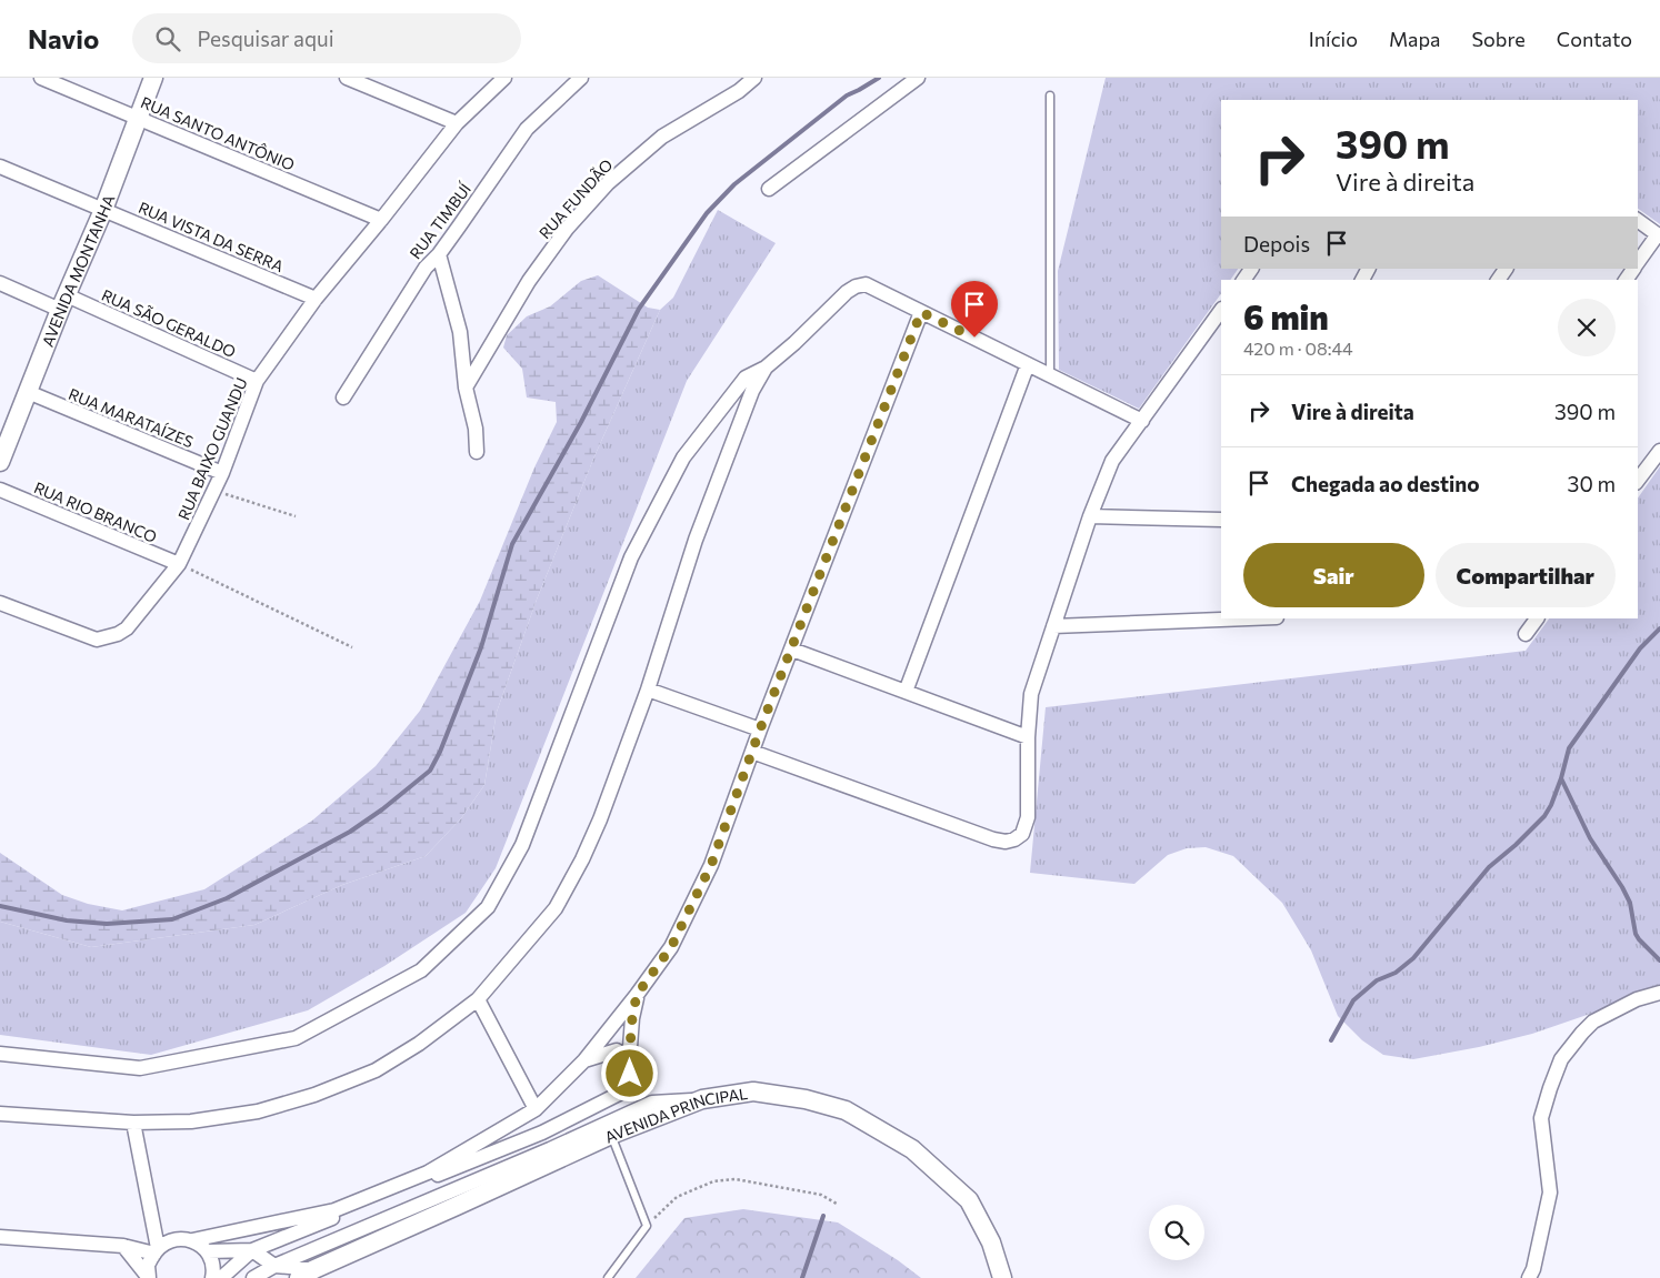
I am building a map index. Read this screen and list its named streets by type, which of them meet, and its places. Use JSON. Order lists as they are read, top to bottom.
{
  "streets": {
    "street": [
      "RUA SANTO ANTÔNIO",
      "RUA FUNDÃO",
      "RUA TIMBUÍ",
      "RUA VISTA DA SERRA",
      "AVENIDA MONTANHA",
      "RUA SÃO GERALDO",
      "RUA MARATAÍZES",
      "RUA BAIXO GUANDU",
      "RUA RIO BRANCO",
      "AVENIDA PRINCIPAL"
    ]
  },
  "crossings": [
    ["RUA SANTO ANTÔNIO", "AVENIDA MONTANHA"],
    ["RUA SANTO ANTÔNIO", "RUA BAIXO GUANDU"],
    ["RUA VISTA DA SERRA", "AVENIDA MONTANHA"],
    ["RUA VISTA DA SERRA", "RUA BAIXO GUANDU"],
    ["AVENIDA MONTANHA", "RUA SÃO GERALDO"],
    ["AVENIDA MONTANHA", "RUA MARATAÍZES"],
    ["RUA SÃO GERALDO", "RUA BAIXO GUANDU"],
    ["RUA MARATAÍZES", "RUA BAIXO GUANDU"],
    ["RUA BAIXO GUANDU", "RUA RIO BRANCO"]
  ],
  "page": {
    "header": "Navio",
    "search": "Pesquisar aqui",
    "nav": [
      "Início",
      "Mapa",
      "Sobre",
      "Contato"
    ],
    "turn": ["390 m", "Vire à direita"],
    "then": "Depois",
    "heading": ["6 min", "420 m · 08:44"],
    "list": [
      {
        "name": "Vire à direita",
        "value": "390 m"
      },
      {
        "name": "Chegada ao destino",
        "value": "30 m"
      }
    ],
    "buttons": ["Sair", "Compartilhar"]
  }
}
